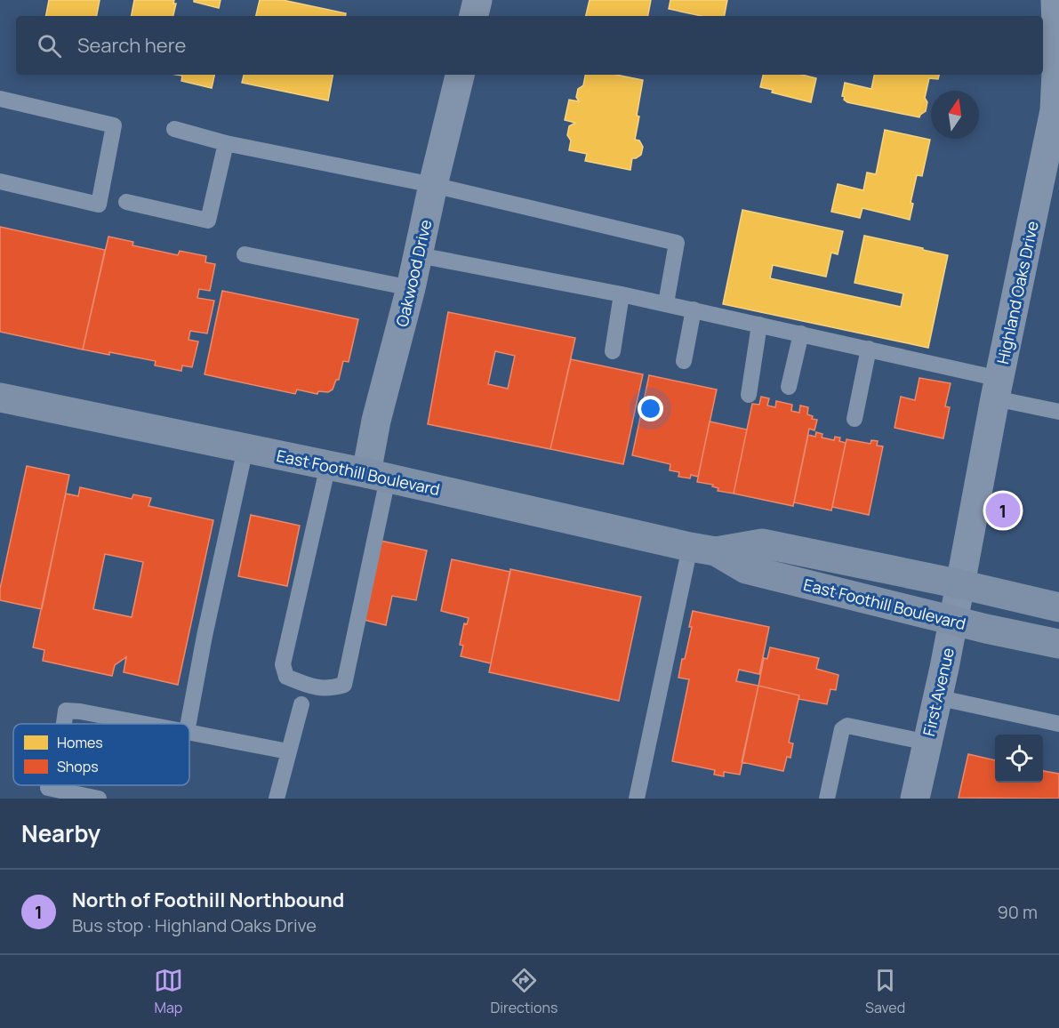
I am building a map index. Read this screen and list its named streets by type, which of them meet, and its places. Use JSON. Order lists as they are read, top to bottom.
{
  "streets": {
    "main road": ["East Foothill Boulevard"],
    "street": ["Oakwood Drive", "Highland Oaks Drive", "First Avenue"]
  },
  "crossings": [
    ["Oakwood Drive", "East Foothill Boulevard"],
    ["Highland Oaks Drive", "East Foothill Boulevard"],
    ["Highland Oaks Drive", "First Avenue"],
    ["East Foothill Boulevard", "First Avenue"]
  ],
  "legend": ["Homes", "Shops"],
  "north": "top",
  "page": {
    "search": "Search here",
    "pins": "1",
    "heading": "Nearby",
    "list": [
      {
        "mark": "1",
        "name": "North of Foothill Northbound",
        "note": "Bus stop · Highland Oaks Drive",
        "value": "90 m"
      }
    ],
    "nav": ["Map", "Directions", "Saved"]
  }
}
